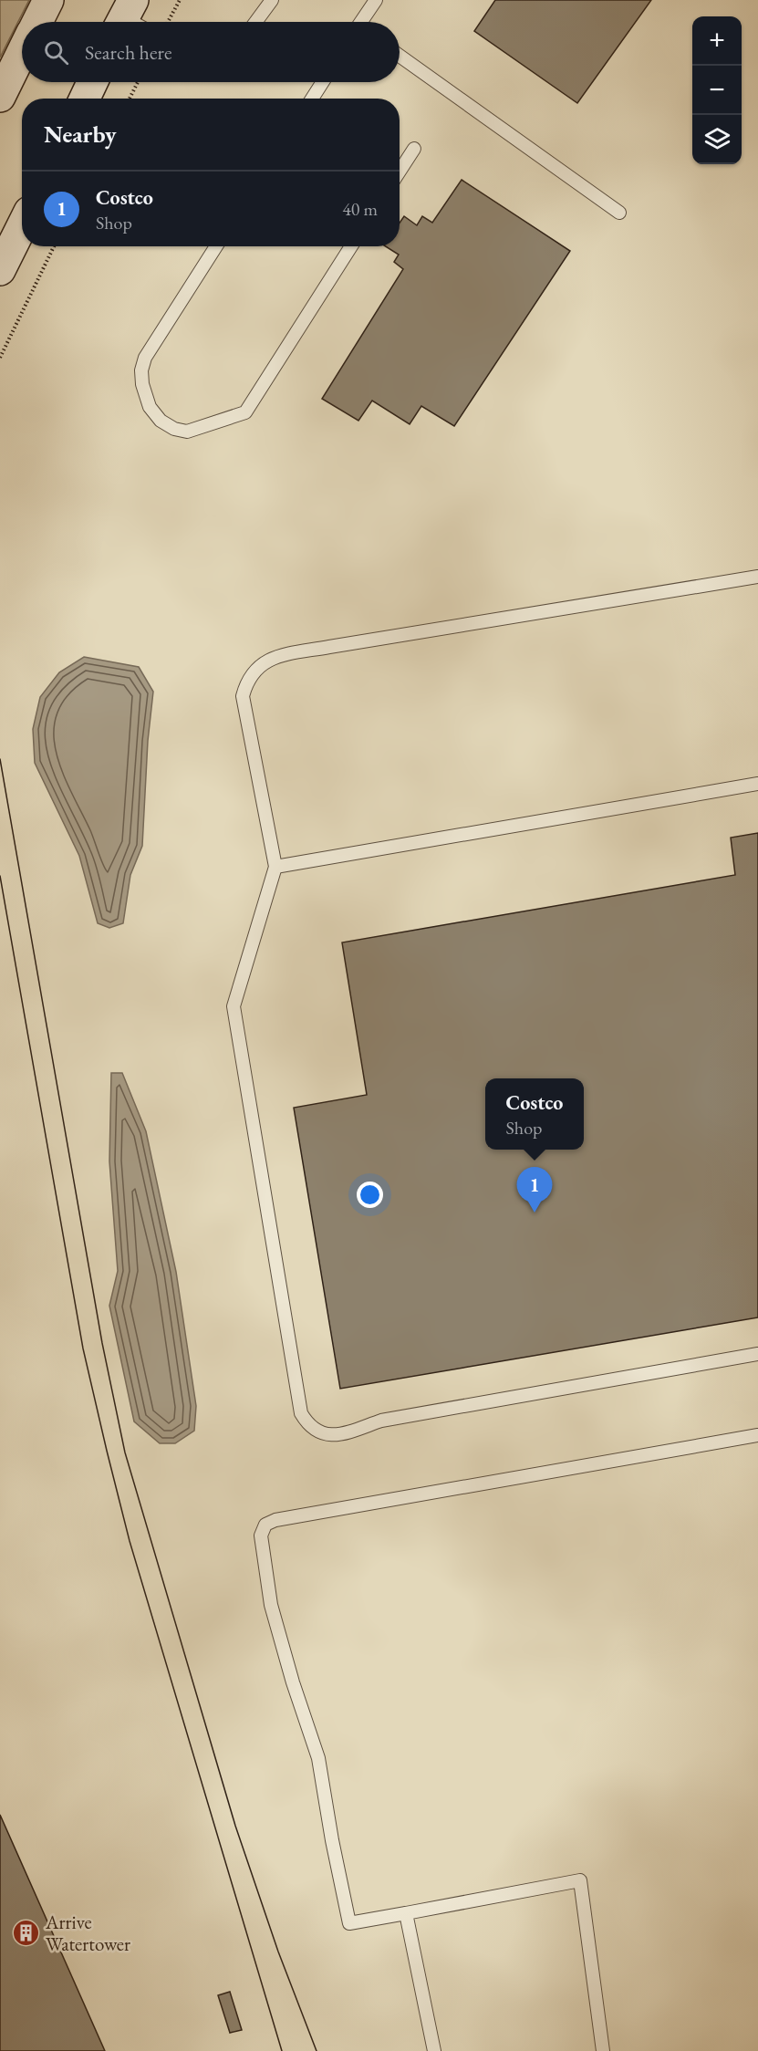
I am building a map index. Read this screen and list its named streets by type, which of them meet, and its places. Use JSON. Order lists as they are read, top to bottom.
{
  "places": {
    "building": ["Arrive Watertower"]
  },
  "page": {
    "map_buttons": ["+", "−"],
    "search": "Search here",
    "heading": "Nearby",
    "list": [
      {
        "mark": "1",
        "name": "Costco",
        "note": "Shop",
        "value": "40 m"
      }
    ],
    "popup": ["Costco", "Shop"],
    "pins": "1"
  }
}
